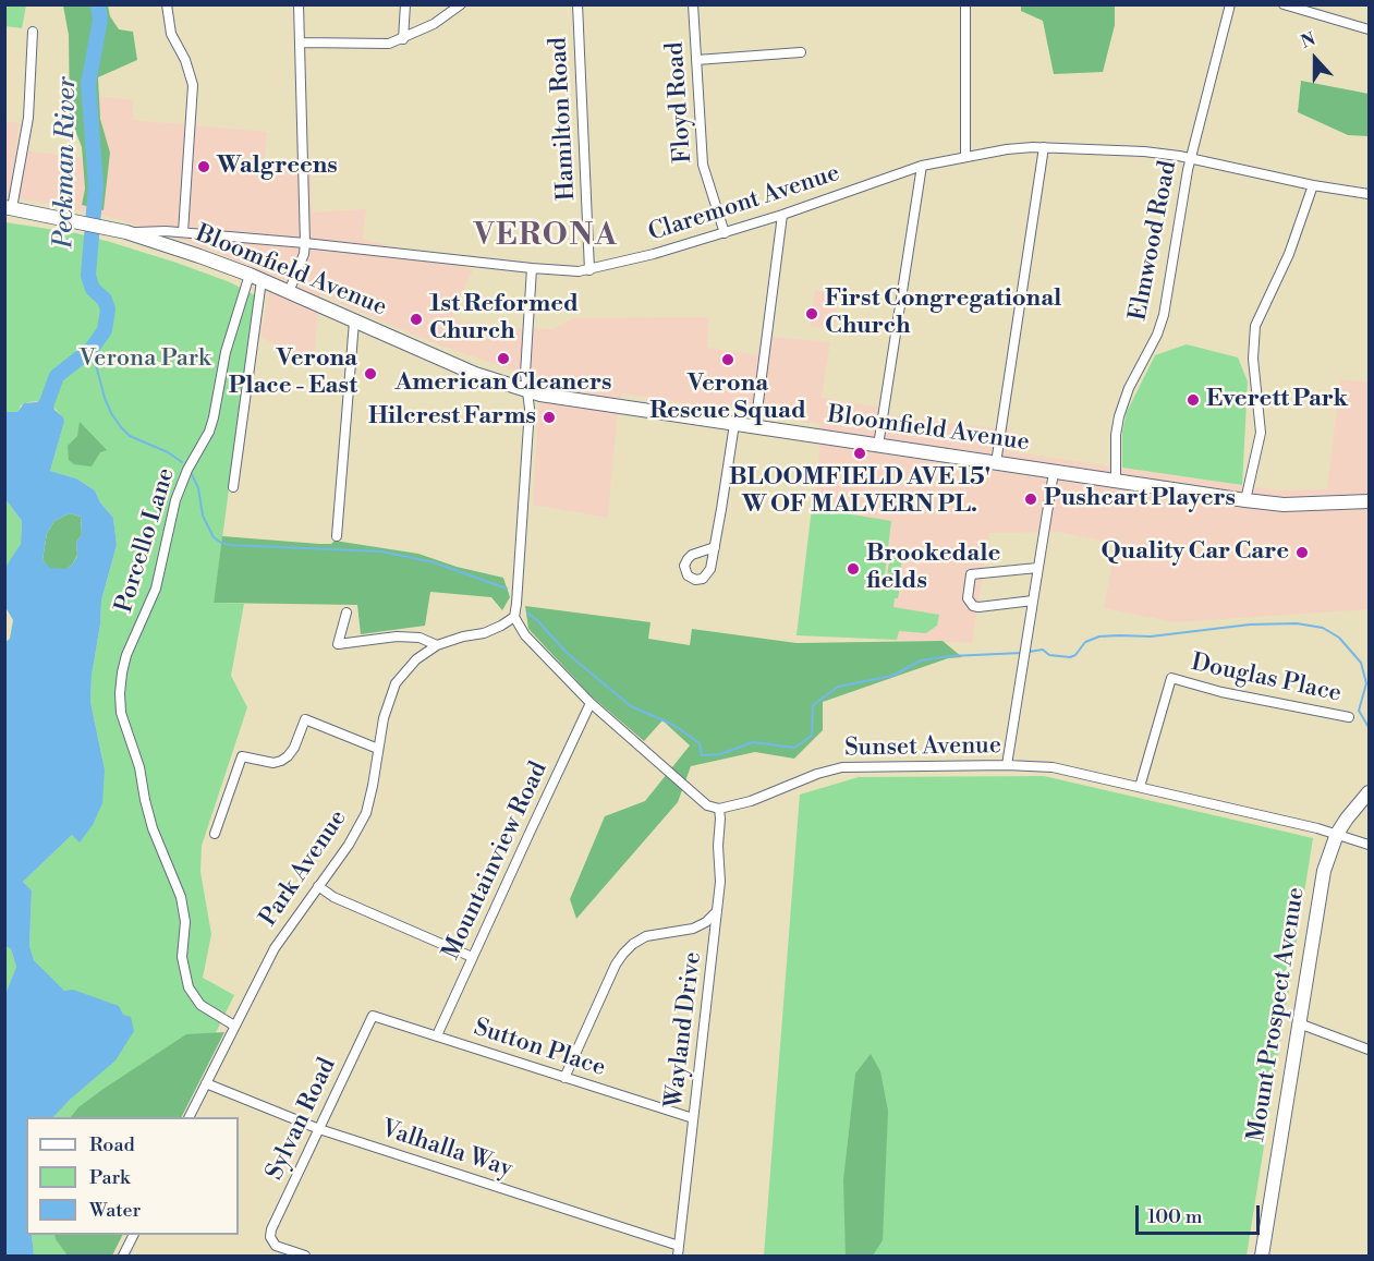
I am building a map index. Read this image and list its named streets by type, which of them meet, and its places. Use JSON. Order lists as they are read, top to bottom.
{
  "streets": {
    "main road": ["Bloomfield Avenue", "Mount Prospect Avenue"],
    "street": [
      "Floyd Road",
      "Hamilton Road",
      "Claremont Avenue",
      "Elmwood Road",
      "Porcello Lane",
      "Douglas Place",
      "Sunset Avenue",
      "Mountainview Road",
      "Park Avenue",
      "Wayland Drive",
      "Sutton Place",
      "Sylvan Road",
      "Valhalla Way"
    ]
  },
  "crossings": [
    ["Floyd Road", "Claremont Avenue"],
    ["Hamilton Road", "Claremont Avenue"],
    ["Claremont Avenue", "Elmwood Road"],
    ["Claremont Avenue", "Bloomfield Avenue"],
    ["Elmwood Road", "Bloomfield Avenue"],
    ["Bloomfield Avenue", "Porcello Lane"],
    ["Porcello Lane", "Park Avenue"],
    ["Douglas Place", "Sunset Avenue"],
    ["Sunset Avenue", "Mount Prospect Avenue"],
    ["Sunset Avenue", "Wayland Drive"],
    ["Mountainview Road", "Sutton Place"],
    ["Park Avenue", "Valhalla Way"],
    ["Wayland Drive", "Sutton Place"],
    ["Wayland Drive", "Valhalla Way"],
    ["Sutton Place", "Sylvan Road"],
    ["Sylvan Road", "Valhalla Way"]
  ],
  "districts": ["VERONA"],
  "water": ["Peckman River"],
  "parks": ["Verona Park"],
  "places": [
    "Walgreens",
    "First Congregational Church",
    "1st Reformed Church",
    "American Cleaners",
    "Verona Rescue Squad",
    "Verona Place - East",
    "Everett Park",
    "Hilcrest Farms",
    "BLOOMFIELD AVE 15' W OF MALVERN PL.",
    "Pushcart Players",
    "Quality Car Care",
    "Brookedale fields"
  ],
  "legend": ["Road", "Park", "Water"],
  "scale_bar": "100 m",
  "north": "top"
}
